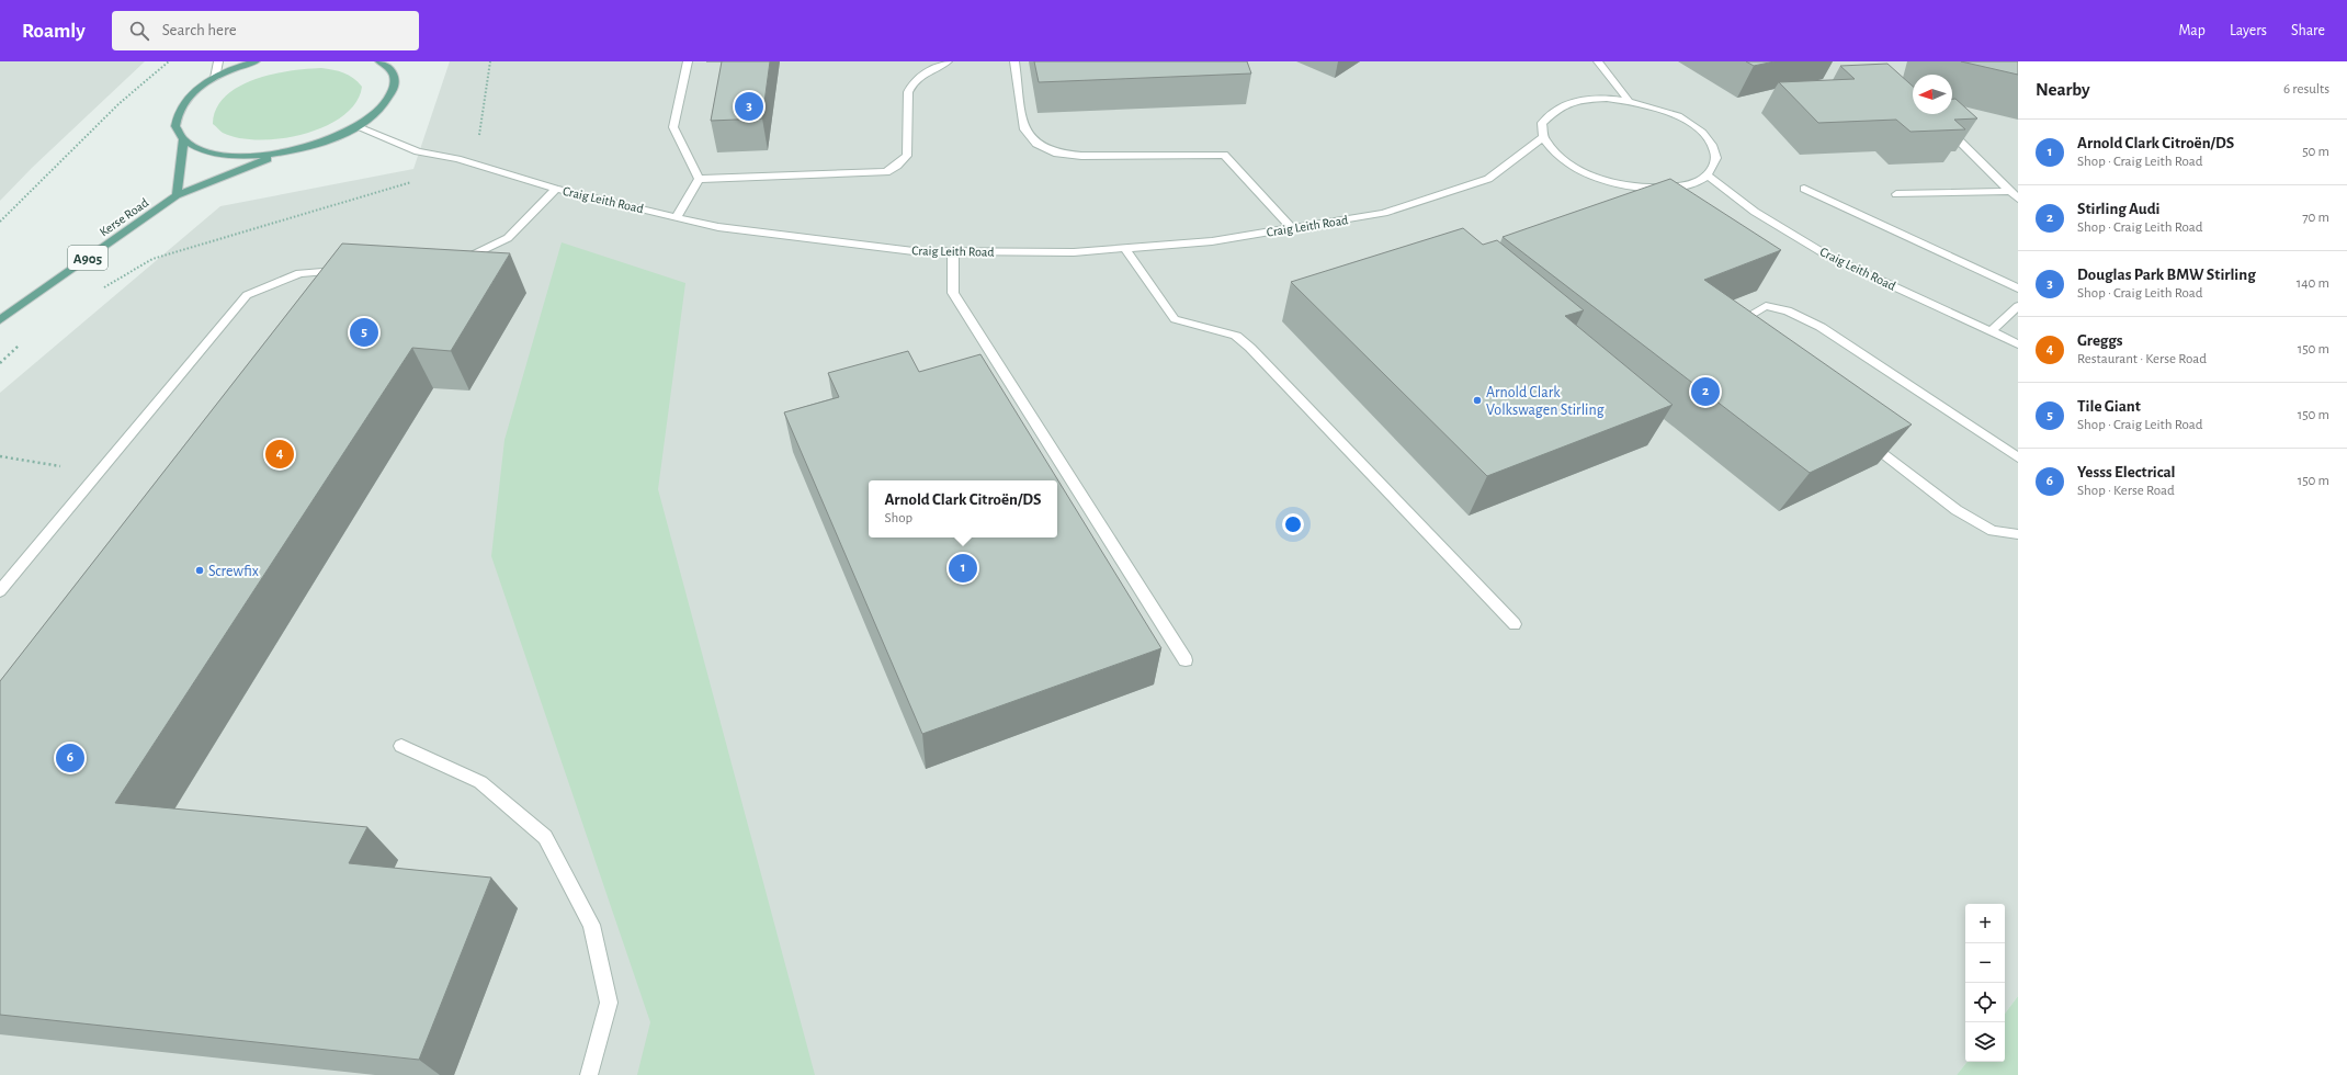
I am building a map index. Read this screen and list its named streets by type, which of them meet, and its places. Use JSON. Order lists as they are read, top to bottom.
{
  "streets": {
    "main road": ["Kerse Road", "A905"],
    "street": ["Craig Leith Road"]
  },
  "crossings": [
    ["Craig Leith Road", "A905"],
    ["Kerse Road", "A905"]
  ],
  "places": ["Arnold Clark Volkswagen Stirling", "Screwfix"],
  "north": "left",
  "page": {
    "header": "Roamly",
    "search": "Search here",
    "nav": ["Map", "Layers", "Share"],
    "heading": ["Nearby", "6 results"],
    "pins": [
      "3",
      "5",
      "2",
      "4",
      "1",
      "6"
    ],
    "list": [
      {
        "mark": "1",
        "name": "Arnold Clark Citroën/DS",
        "note": "Shop · Craig Leith Road",
        "value": "50 m"
      },
      {
        "mark": "2",
        "name": "Stirling Audi",
        "note": "Shop · Craig Leith Road",
        "value": "70 m"
      },
      {
        "mark": "3",
        "name": "Douglas Park BMW Stirling",
        "note": "Shop · Craig Leith Road",
        "value": "140 m"
      },
      {
        "mark": "4",
        "name": "Greggs",
        "note": "Restaurant · Kerse Road",
        "value": "150 m"
      },
      {
        "mark": "5",
        "name": "Tile Giant",
        "note": "Shop · Craig Leith Road",
        "value": "150 m"
      },
      {
        "mark": "6",
        "name": "Yesss Electrical",
        "note": "Shop · Kerse Road",
        "value": "150 m"
      }
    ],
    "popup": ["Arnold Clark Citroën/DS", "Shop"],
    "map_buttons": ["+", "−"]
  }
}
